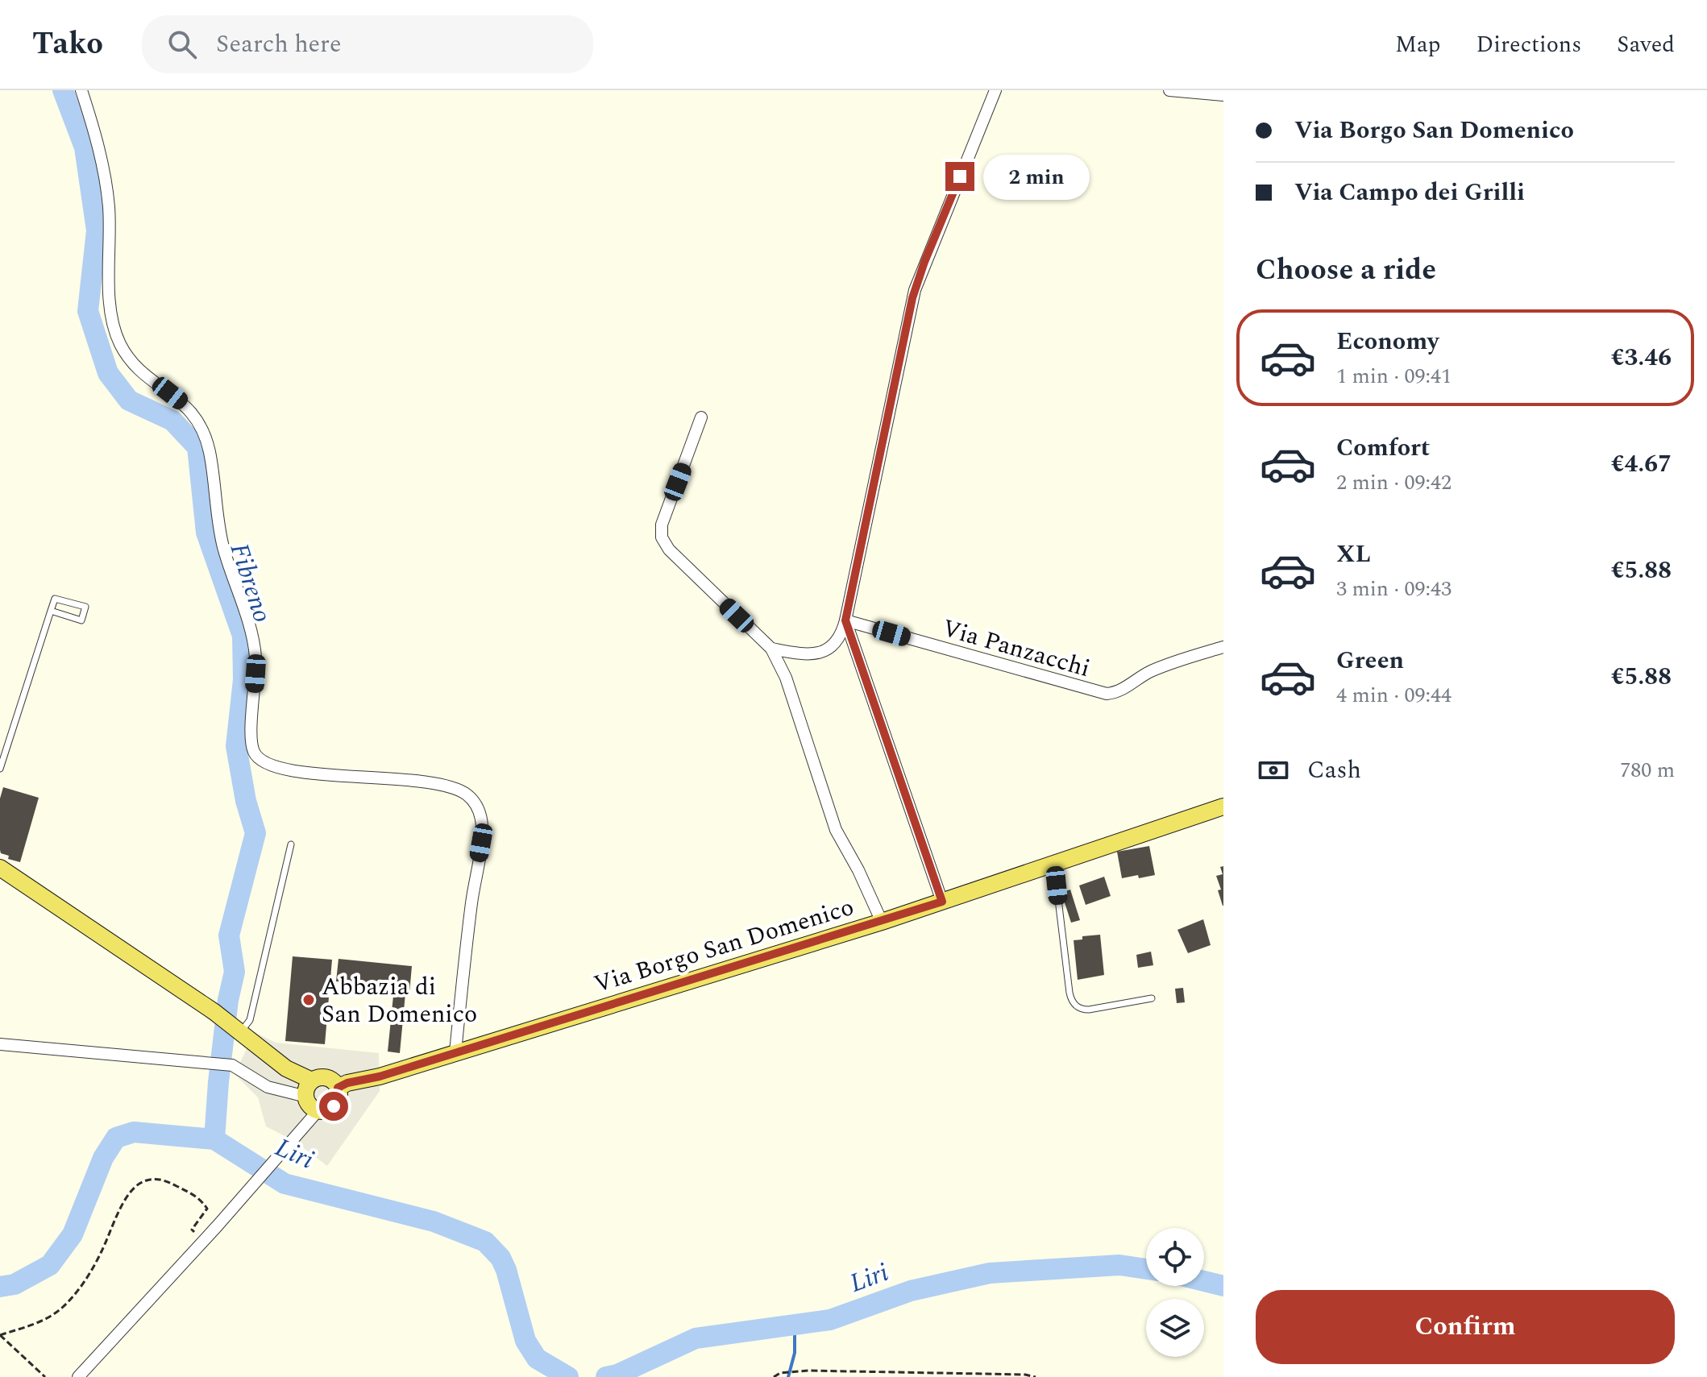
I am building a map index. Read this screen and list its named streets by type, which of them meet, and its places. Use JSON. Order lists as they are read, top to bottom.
{
  "streets": {
    "main road": ["Via Borgo San Domenico"],
    "street": ["Via Panzacchi"]
  },
  "water": ["Fibreno", "Liri"],
  "places": ["Abbazia di San Domenico"],
  "page": {
    "header": "Tako",
    "search": "Search here",
    "nav": ["Map", "Directions", "Saved"],
    "banner": ["Via Borgo San Domenico", "Via Campo dei Grilli"],
    "bubble": "2 min",
    "heading": "Choose a ride",
    "list": [
      {
        "name": "Economy",
        "note": "1 min · 09:41",
        "value": "€3.46"
      },
      {
        "name": "Comfort",
        "note": "2 min · 09:42",
        "value": "€4.67"
      },
      {
        "name": "XL",
        "note": "3 min · 09:43",
        "value": "€5.88"
      },
      {
        "name": "Green",
        "note": "4 min · 09:44",
        "value": "€5.88"
      }
    ],
    "pay": ["Cash", "780 m"],
    "buttons": "Confirm"
  }
}
